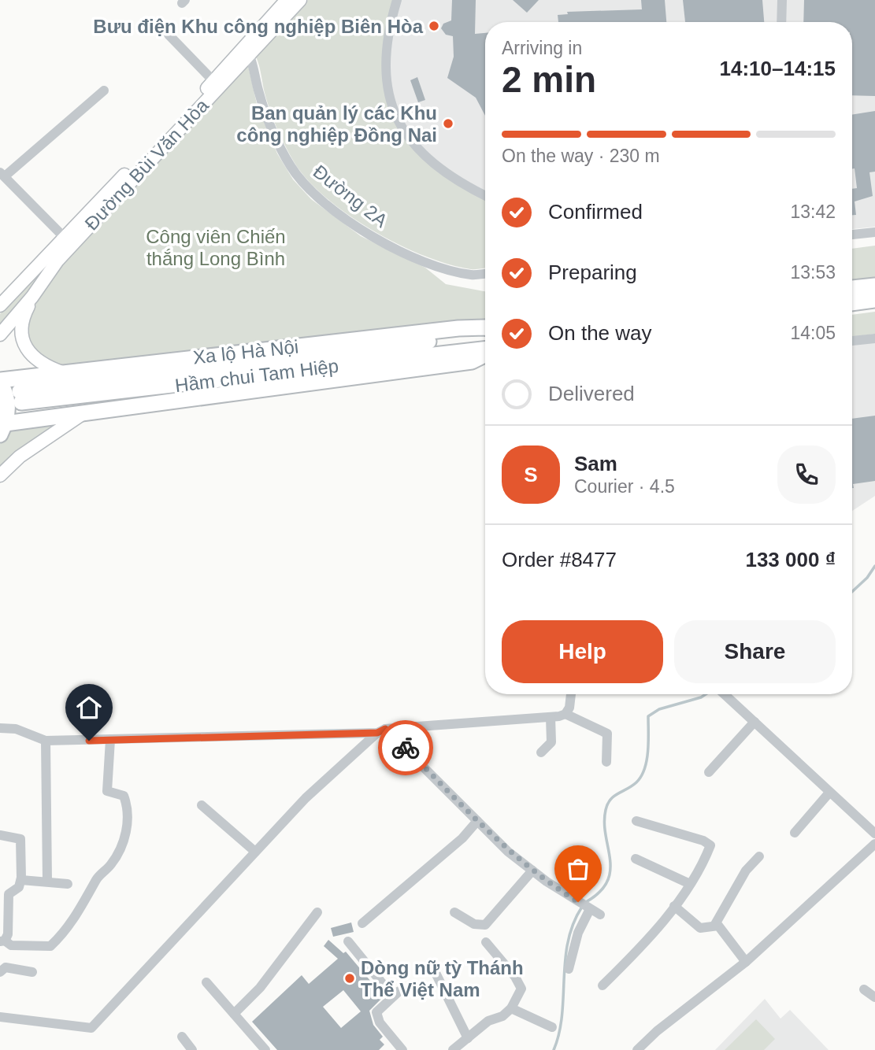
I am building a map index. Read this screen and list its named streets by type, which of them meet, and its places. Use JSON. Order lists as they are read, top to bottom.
{
  "streets": {
    "highway": ["Xa lộ Hà Nội", "Hầm chui Tam Hiệp"],
    "main road": ["Đường Bùi Văn Hòa"],
    "street": ["Đường 2A"]
  },
  "crossings": [
    ["Đường Bùi Văn Hòa", "Đường 2A"]
  ],
  "parks": ["Công viên Chiến thắng Long Bình"],
  "places": ["Bưu điện Khu công nghiệp Biên Hòa", "Ban quản lý các Khu công nghiệp Đồng Nai", "Dòng nữ tỳ Thánh Thể Việt Nam"],
  "page": {
    "heading": ["2 min", "Arriving in", "14:10–14:15"],
    "panel": [
      "Sam",
      "Courier · 4.5",
      "Order #8477",
      "133 000 ₫"
    ],
    "bar": "On the way · 230 m",
    "list": [
      ["Confirmed", "13:42"],
      ["Preparing", "13:53"],
      ["On the way", "14:05"],
      "Delivered"
    ],
    "round": "S",
    "buttons": ["Help", "Share"]
  }
}
